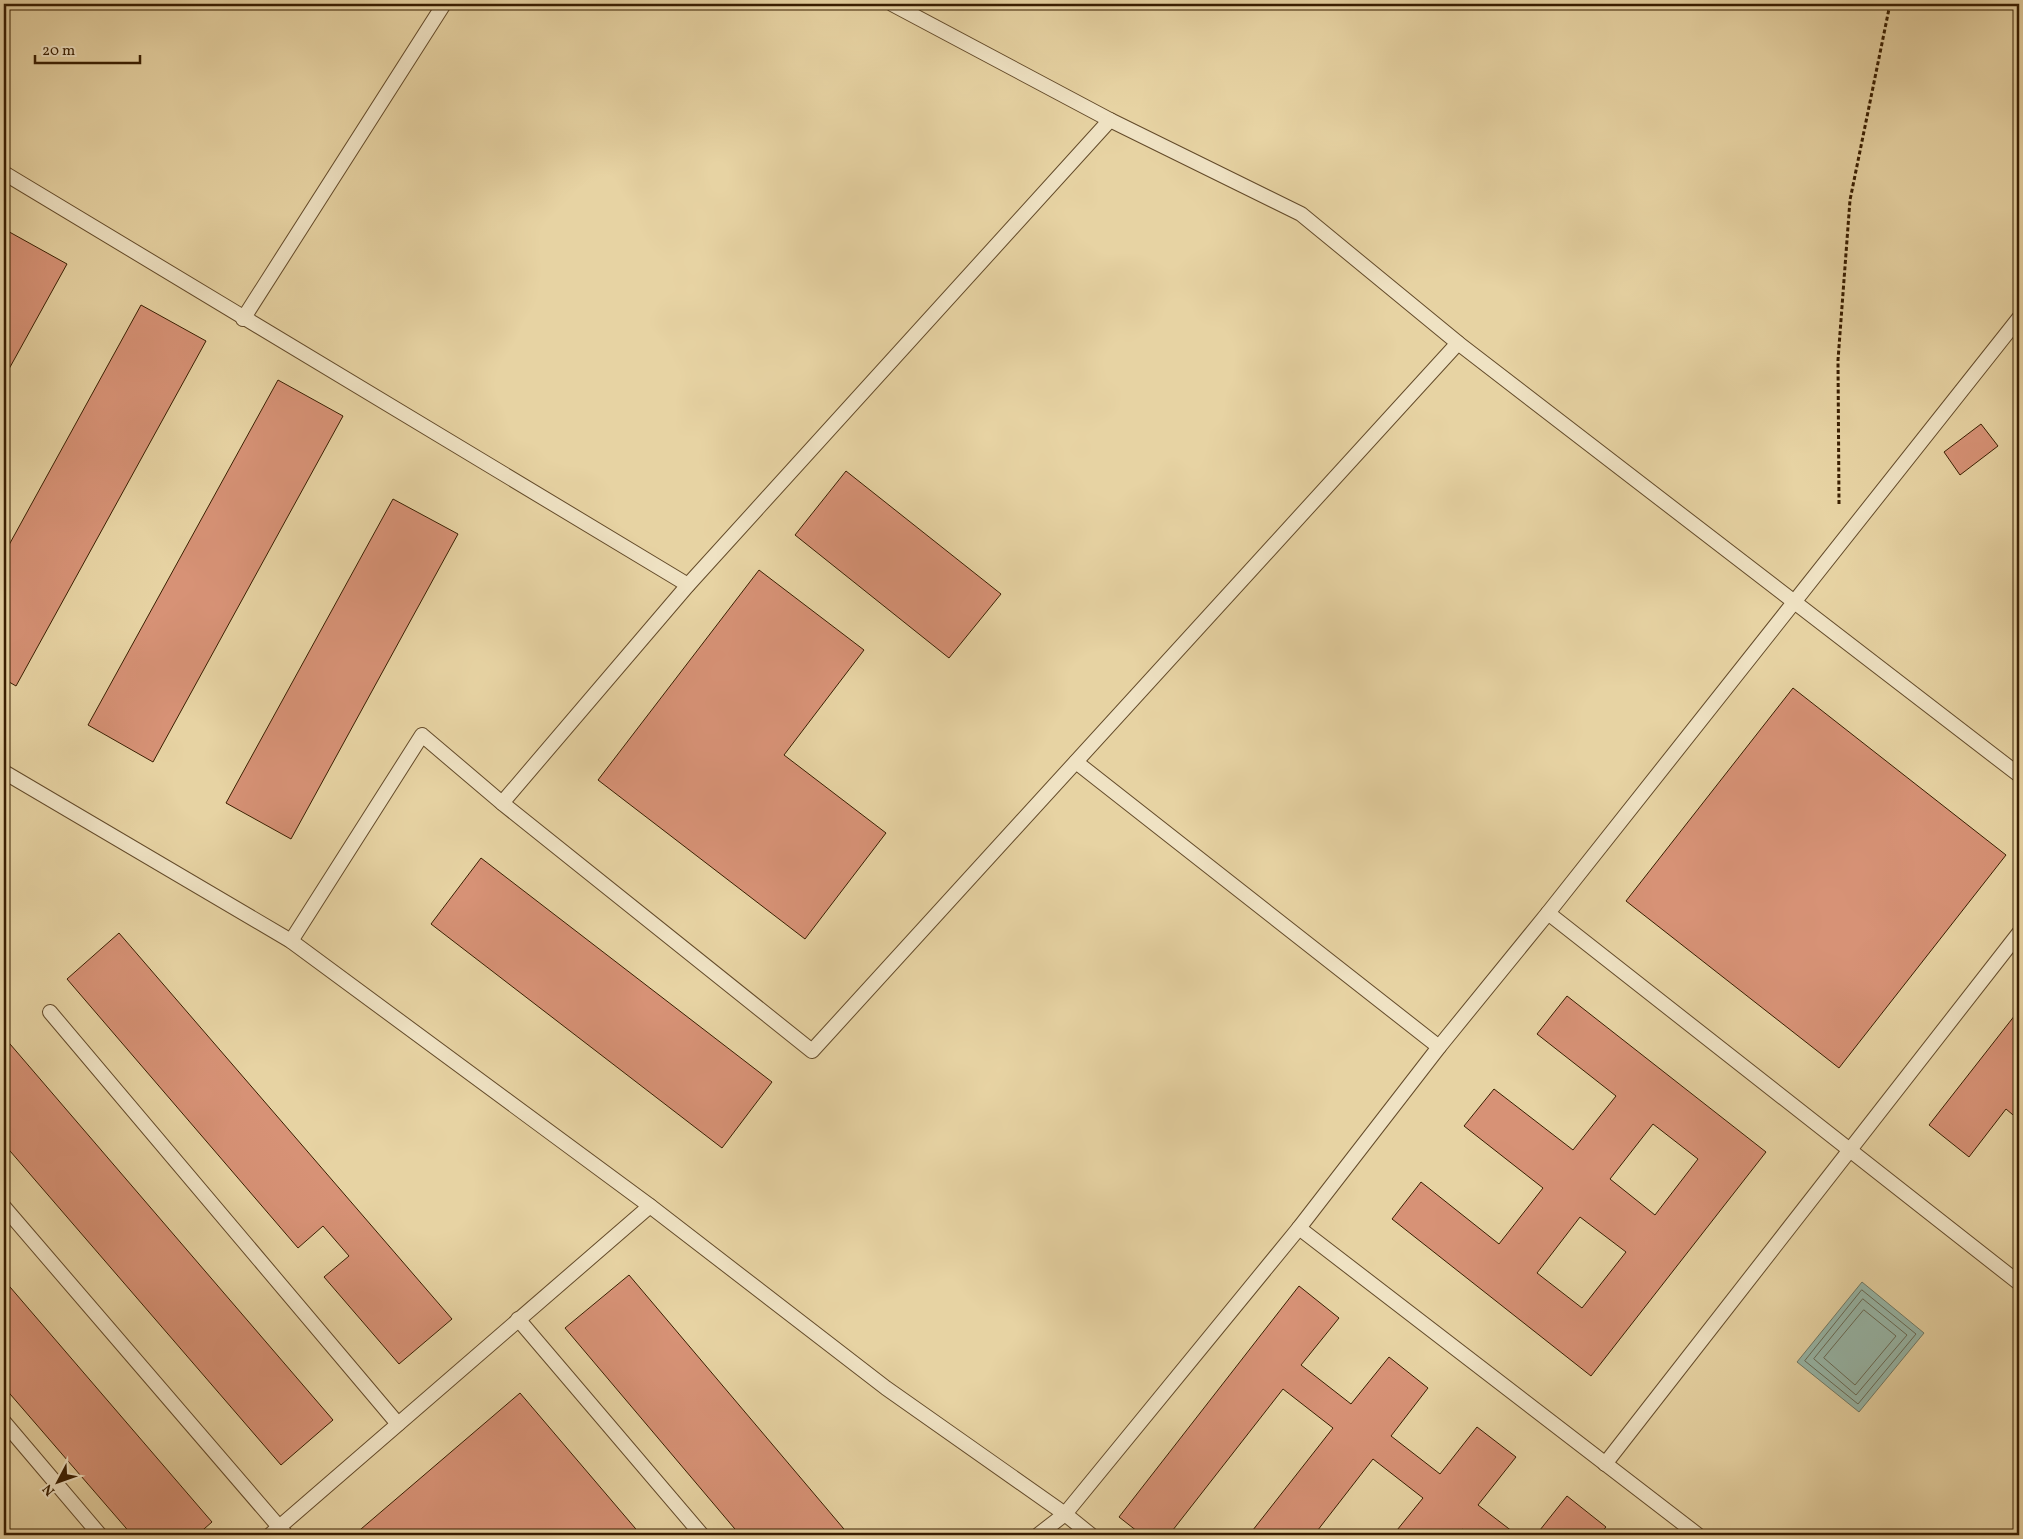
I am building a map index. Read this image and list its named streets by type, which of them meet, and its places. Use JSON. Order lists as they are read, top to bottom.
{
  "scale_bar": "20 m",
  "north": "bottom left"
}
